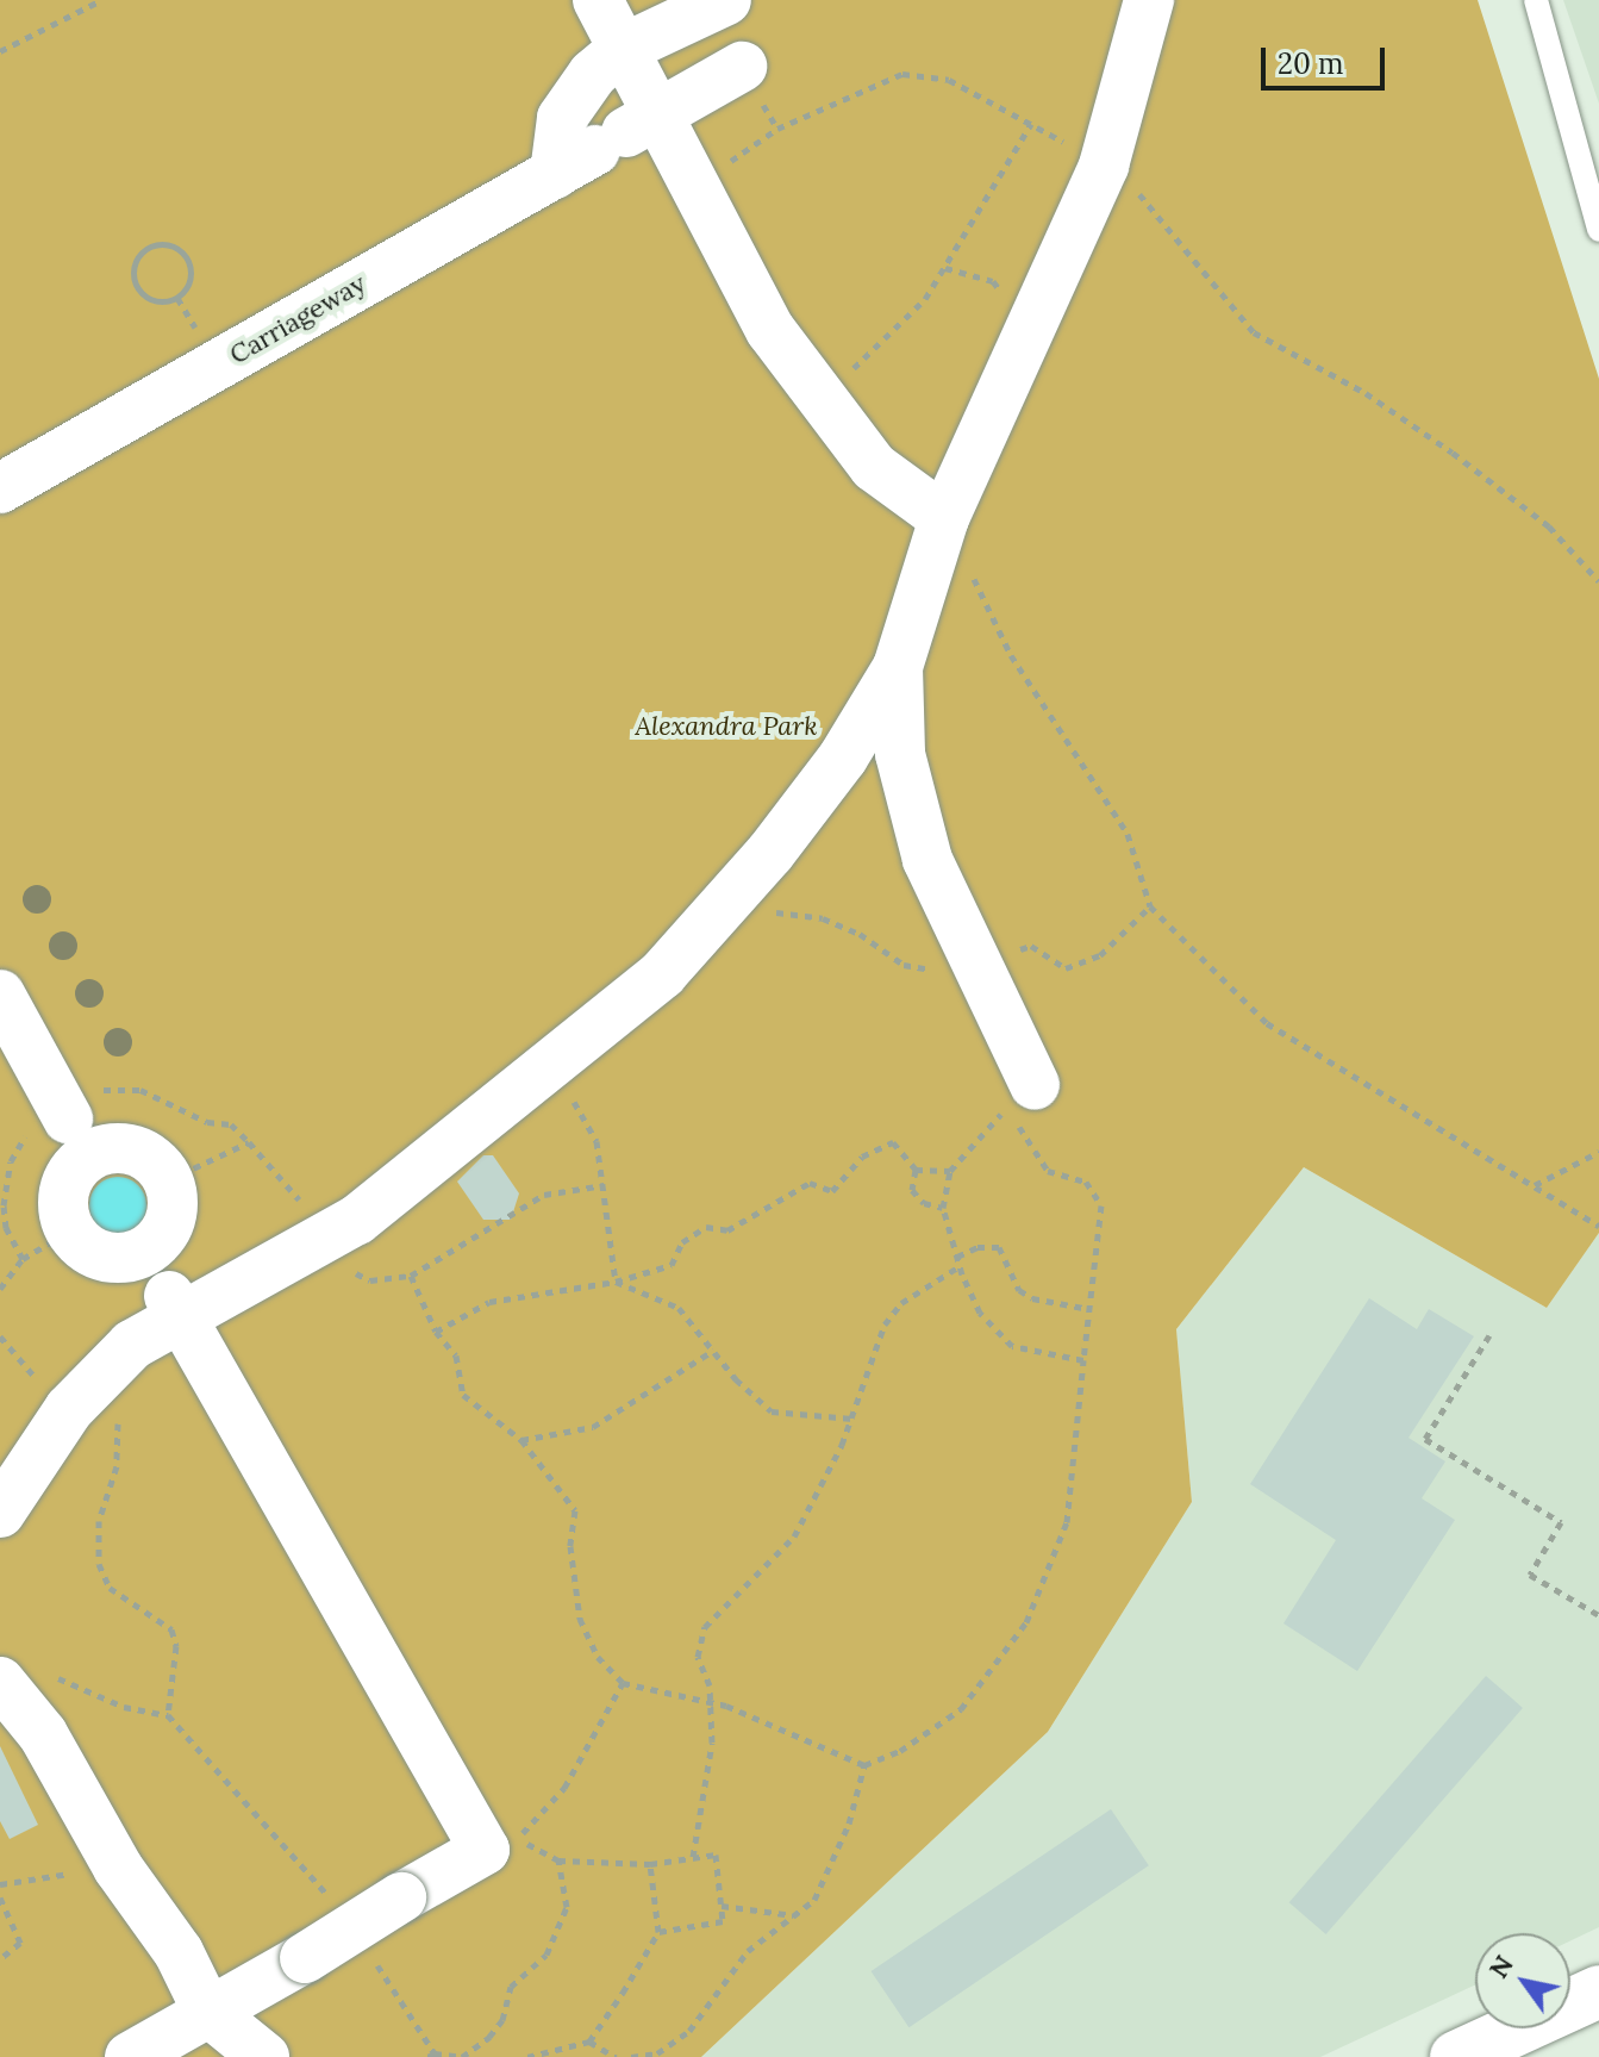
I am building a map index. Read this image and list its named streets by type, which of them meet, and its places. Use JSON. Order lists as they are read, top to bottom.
{
  "streets": {
    "street": ["Carriageway"]
  },
  "parks": ["Alexandra Park"],
  "scale_bar": "20 m",
  "north": "top left"
}
